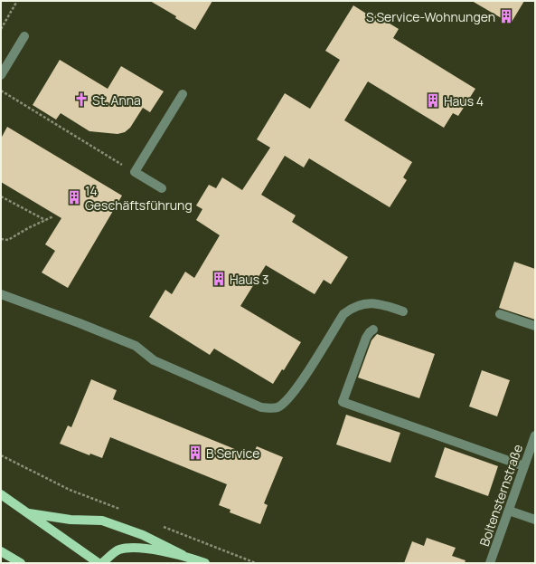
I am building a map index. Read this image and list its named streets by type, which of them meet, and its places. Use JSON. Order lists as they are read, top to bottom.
{
  "streets": {
    "street": ["Boltensternstraße"]
  },
  "places": {
    "building": [
      "S Service-Wohnungen",
      "Haus 4",
      "14 Geschäftsführung",
      "Haus 3",
      "B Service"
    ],
    "church": ["St. Anna"]
  }
}
